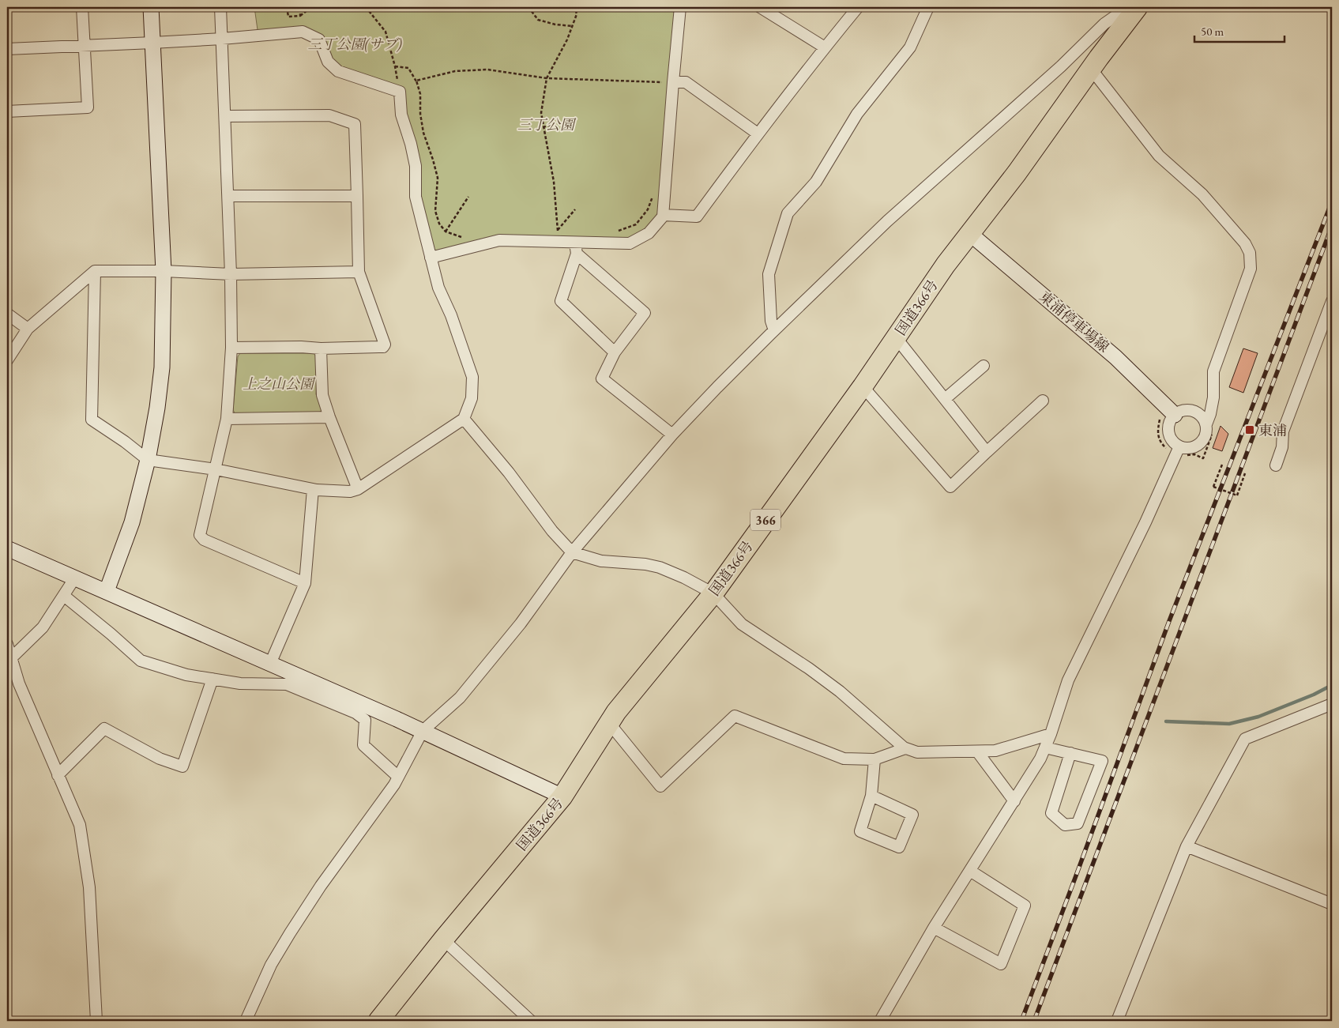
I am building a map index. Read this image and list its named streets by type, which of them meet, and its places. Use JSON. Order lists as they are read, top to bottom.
{
  "streets": {
    "highway": ["国道366号", "366"],
    "street": ["東浦停車場線"]
  },
  "crossings": [
    ["国道366号", "東浦停車場線"]
  ],
  "parks": ["三丁公園(サブ)", "三丁公園", "上之山公園"],
  "places": {
    "transit": ["東浦"]
  },
  "scale_bar": "50 m"
}
